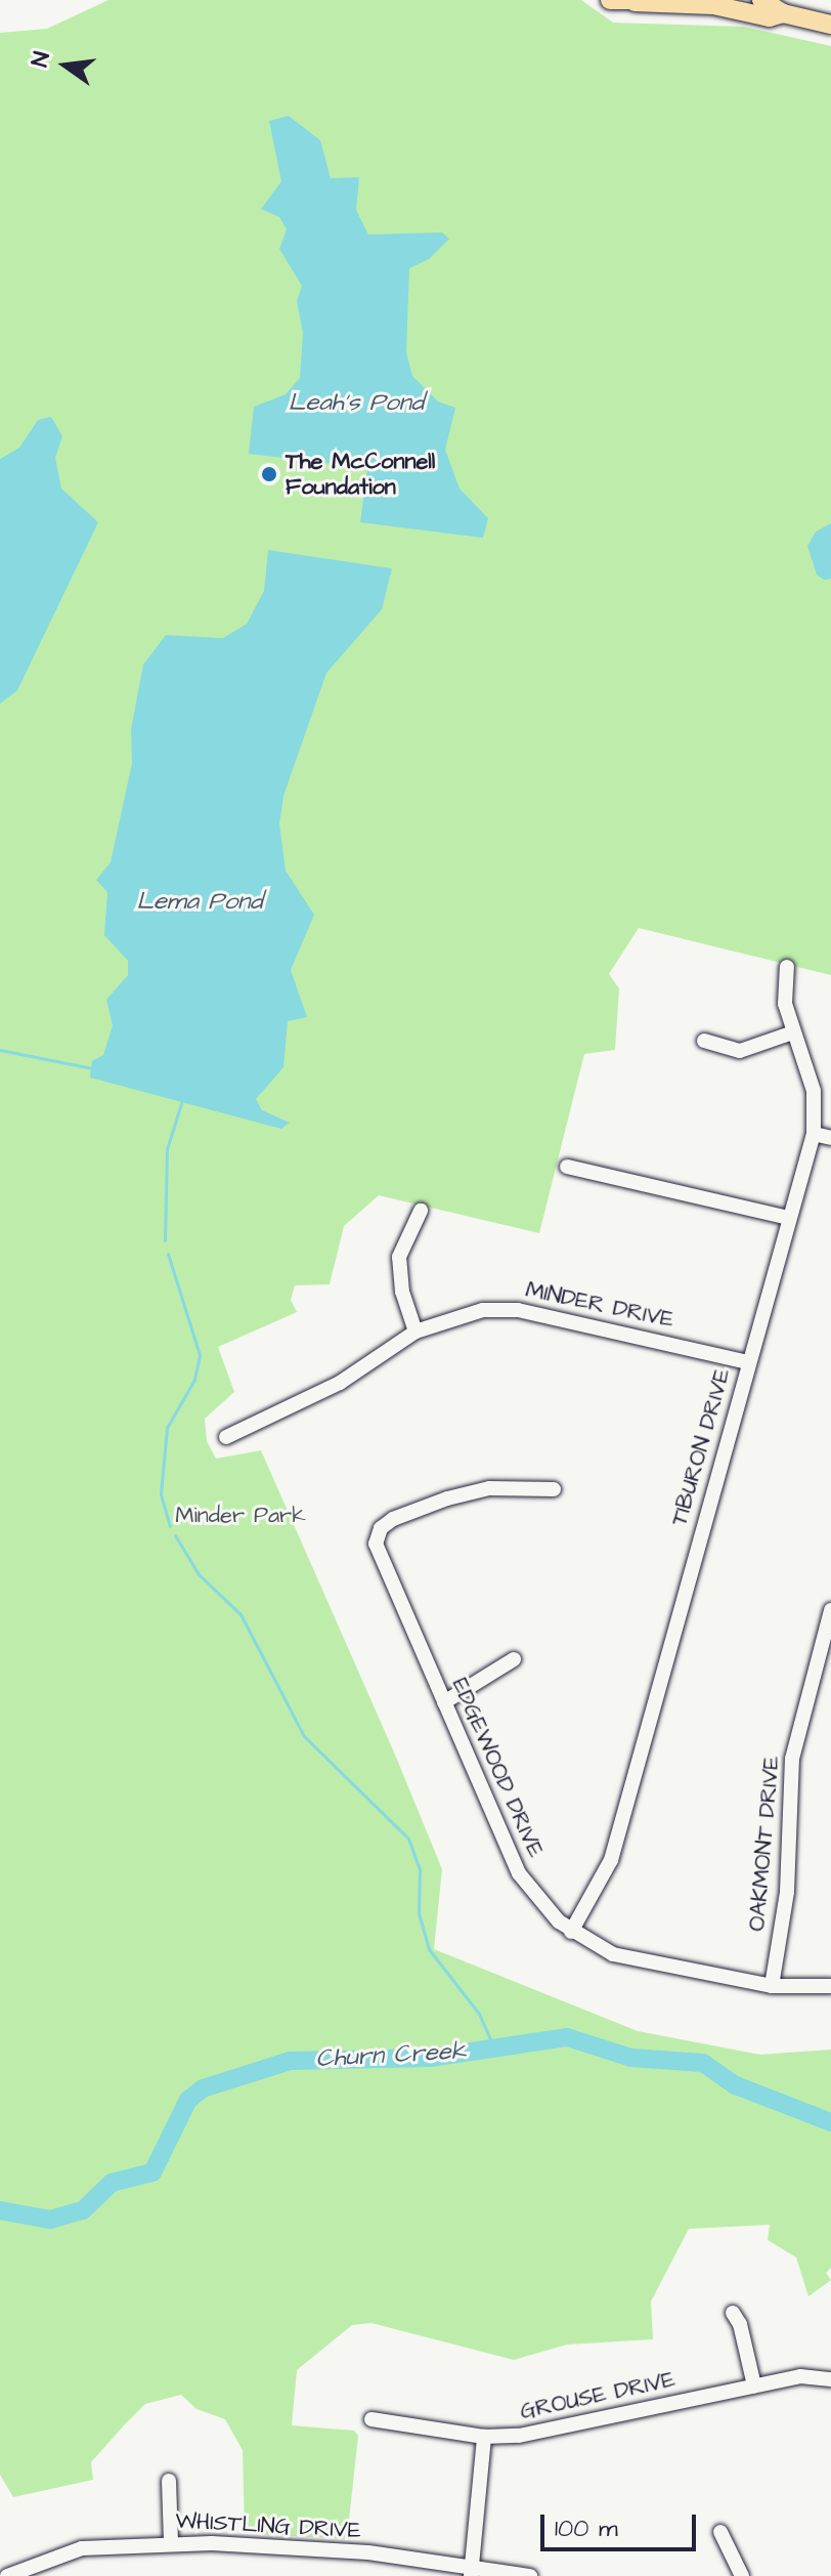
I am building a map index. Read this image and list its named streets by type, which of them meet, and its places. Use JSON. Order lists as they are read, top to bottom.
{
  "streets": {
    "street": [
      "MINDER DRIVE",
      "TIBURON DRIVE",
      "EDGEWOOD DRIVE",
      "OAKMONT DRIVE",
      "GROUSE DRIVE",
      "WHISTLING DRIVE"
    ]
  },
  "crossings": [
    ["MINDER DRIVE", "TIBURON DRIVE"],
    ["TIBURON DRIVE", "EDGEWOOD DRIVE"],
    ["EDGEWOOD DRIVE", "OAKMONT DRIVE"]
  ],
  "water": ["Leah's Pond", "Lema Pond", "Churn Creek"],
  "parks": ["Minder Park"],
  "places": ["The McConnell Foundation"],
  "scale_bar": "100 m",
  "north": "left"
}
